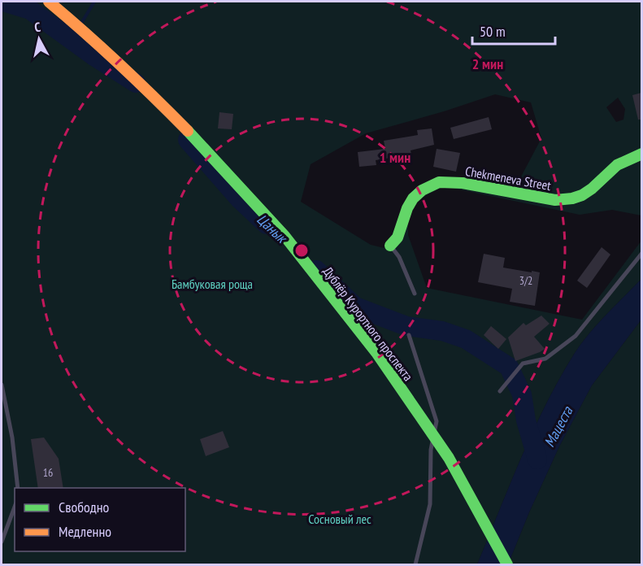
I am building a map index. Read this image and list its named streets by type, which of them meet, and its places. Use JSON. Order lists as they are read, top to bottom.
{
  "streets": {
    "main road": ["Chekmeneva Street", "Дублёр Курортного проспекта"]
  },
  "water": ["Цанык", "Мацеста"],
  "parks": ["Бамбуковая роща", "Сосновый лес"],
  "house_numbers": ["3/2", "16"],
  "legend": ["Свободно", "Медленно"],
  "scale_bar": "50 m",
  "north": "top",
  "rings": ["2 мин", "1 мин"]
}
